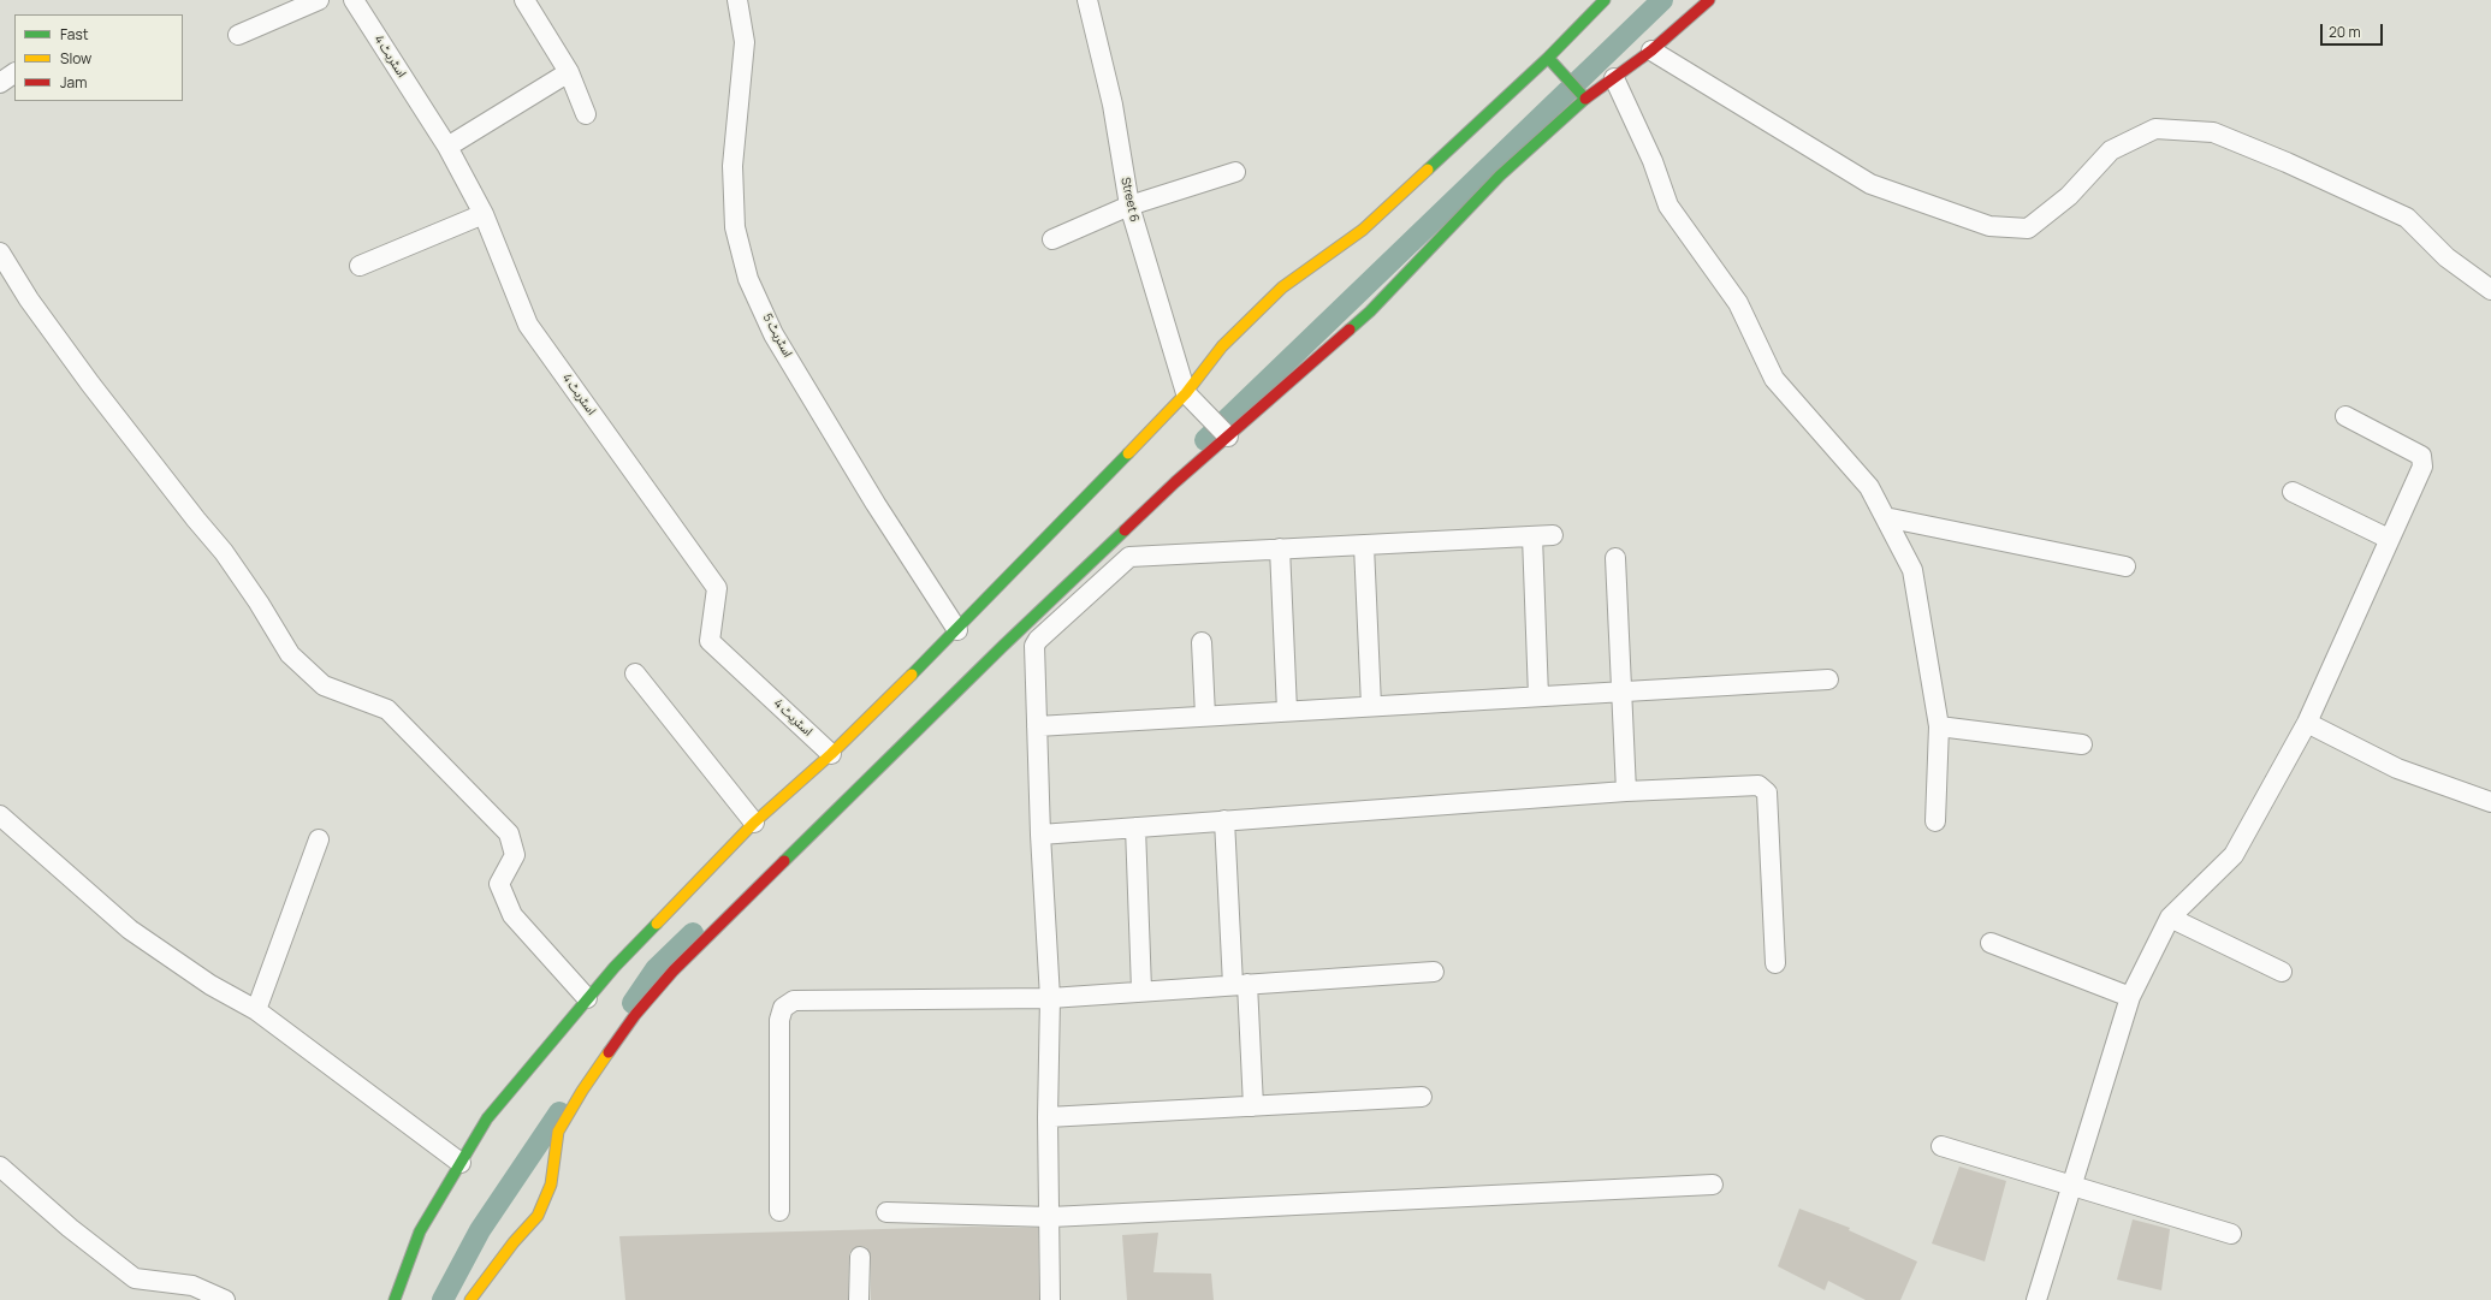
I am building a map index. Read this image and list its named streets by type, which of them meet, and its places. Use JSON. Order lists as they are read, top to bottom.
{
  "streets": {
    "street": ["اسٹریٹ 4", "Street 6", "اسٹریٹ 5"]
  },
  "legend": ["Fast", "Slow", "Jam"],
  "scale_bar": "20 m"
}
